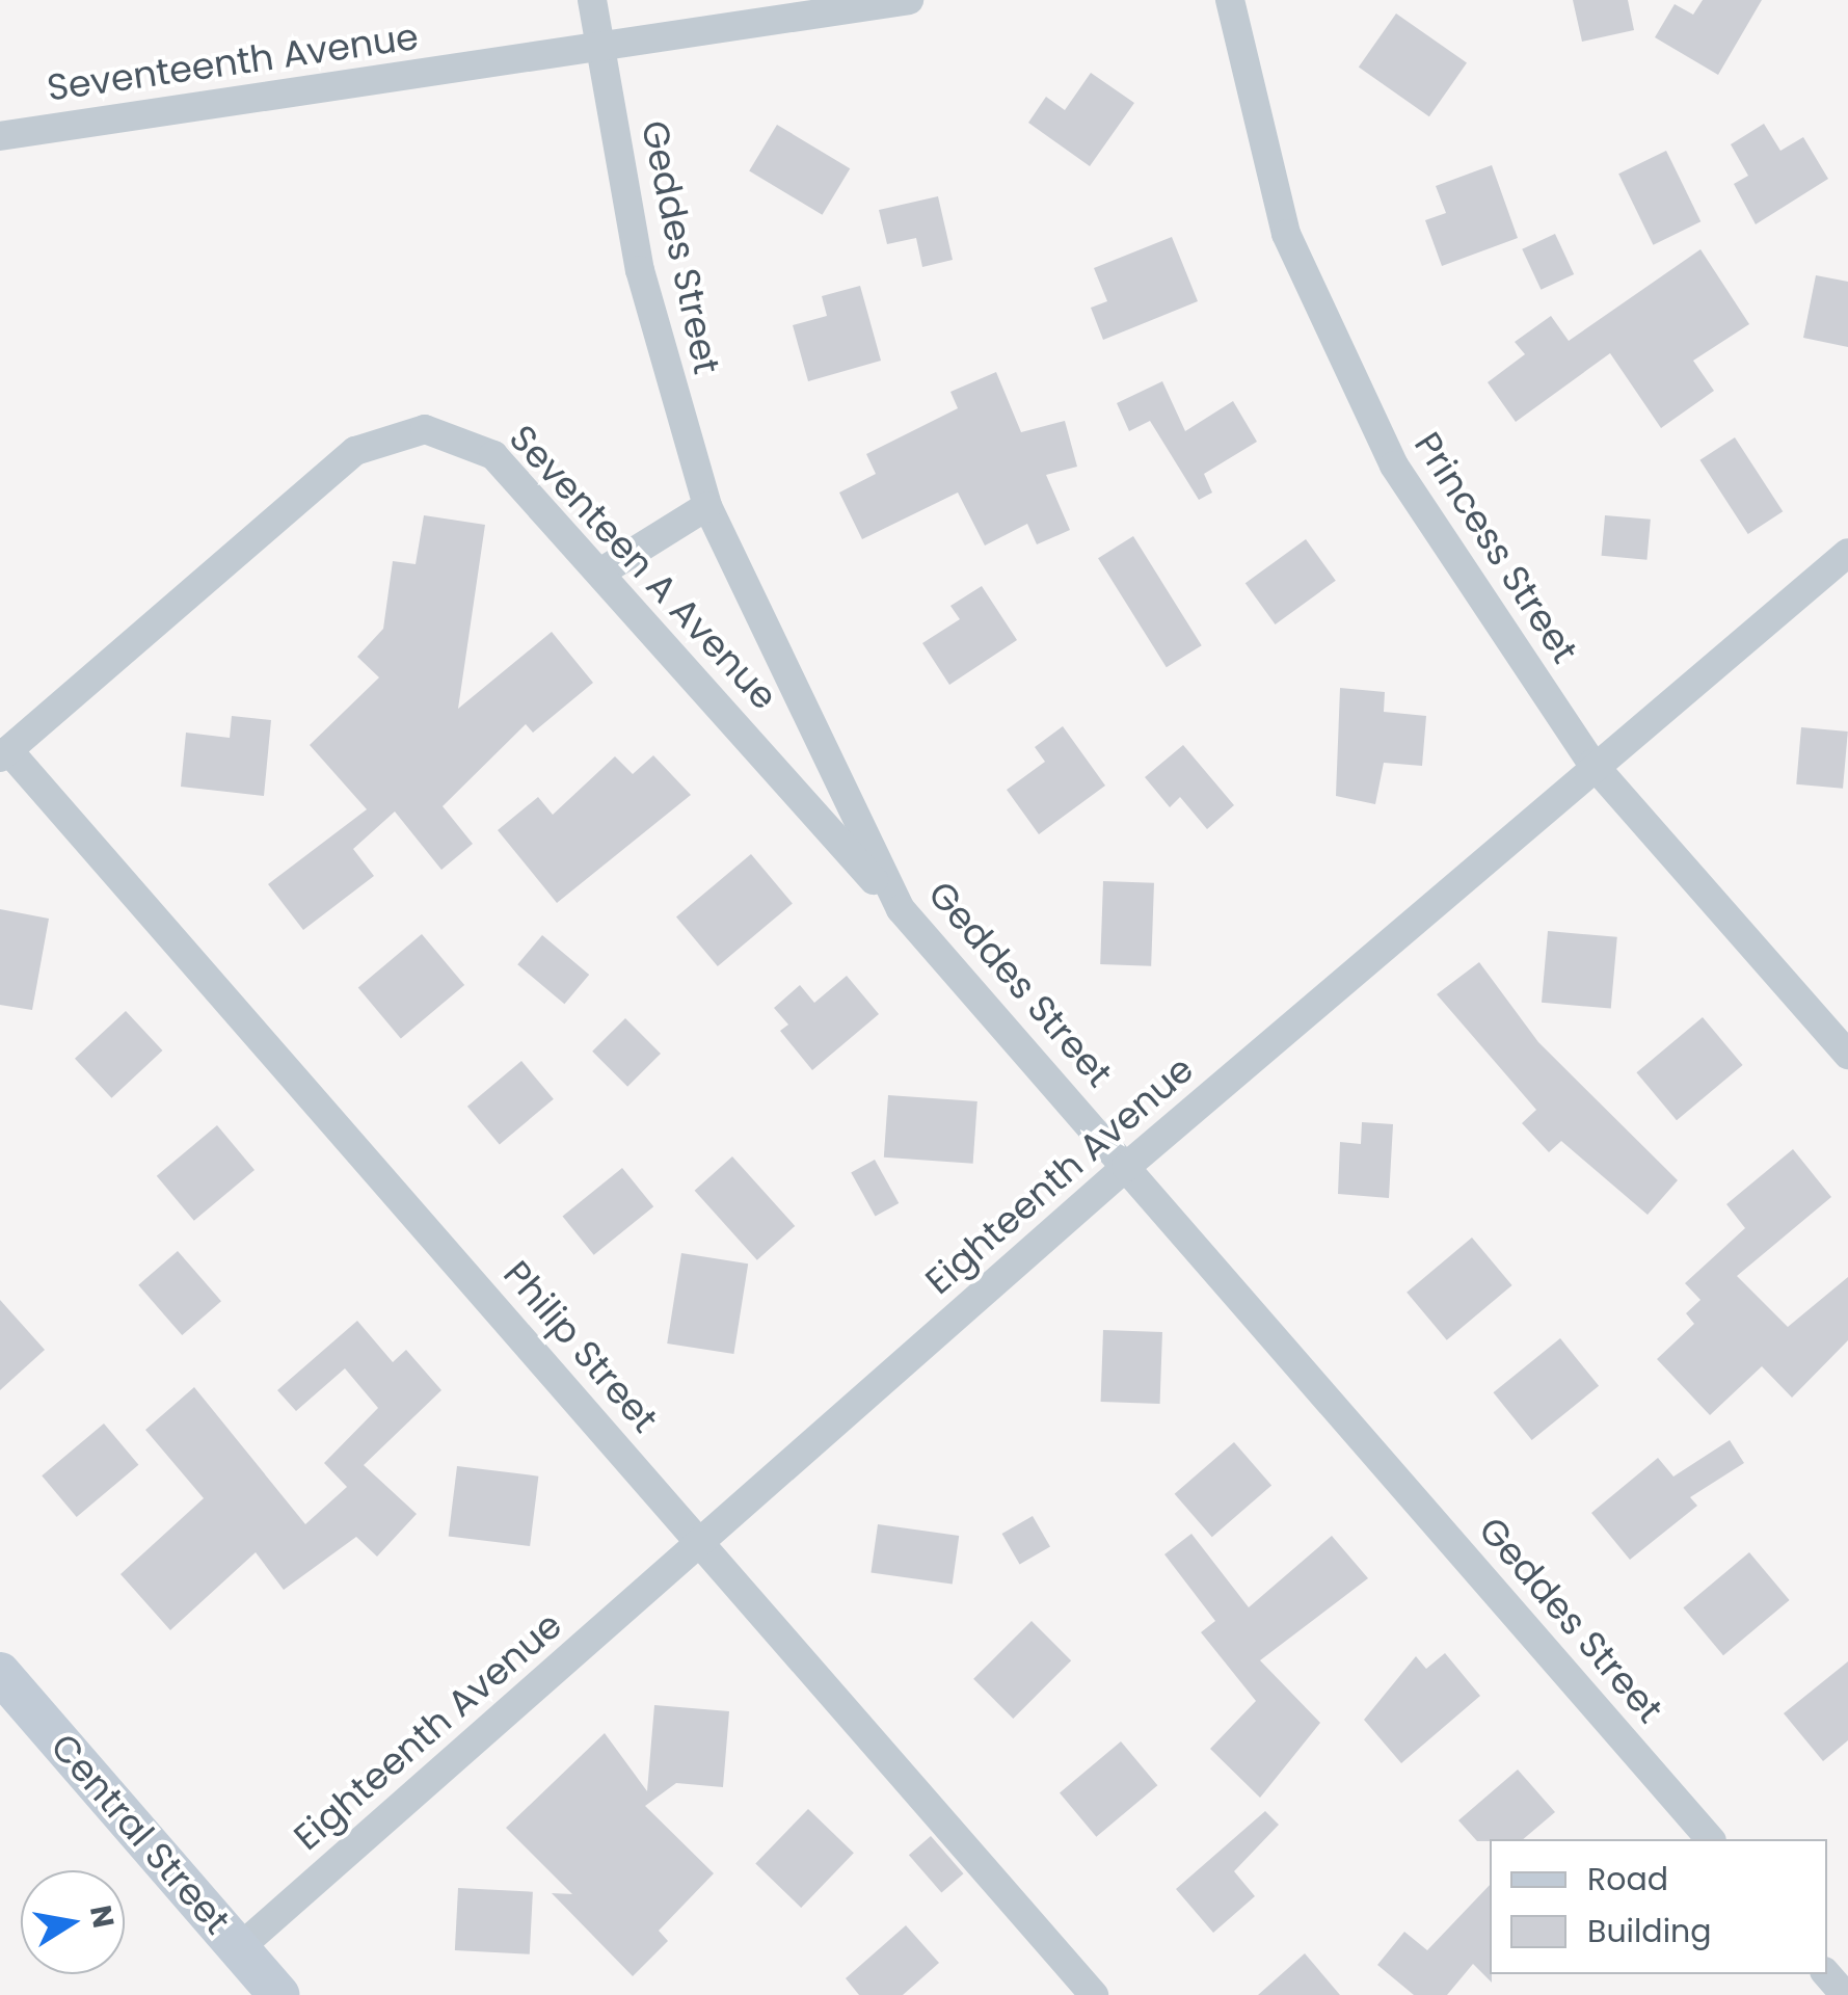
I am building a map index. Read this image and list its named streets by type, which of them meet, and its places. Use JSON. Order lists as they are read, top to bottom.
{
  "streets": {
    "main road": ["Central Street"],
    "street": [
      "Seventeenth Avenue",
      "Geddes Street",
      "Princess Street",
      "Seventeen A Avenue",
      "Eighteenth Avenue",
      "Philip Street"
    ]
  },
  "crossings": [
    ["Seventeenth Avenue", "Geddes Street"],
    ["Geddes Street", "Seventeen A Avenue"],
    ["Geddes Street", "Eighteenth Avenue"],
    ["Princess Street", "Eighteenth Avenue"],
    ["Seventeen A Avenue", "Philip Street"],
    ["Eighteenth Avenue", "Philip Street"],
    ["Eighteenth Avenue", "Central Street"]
  ],
  "legend": ["Road", "Building"],
  "north": "right"
}
